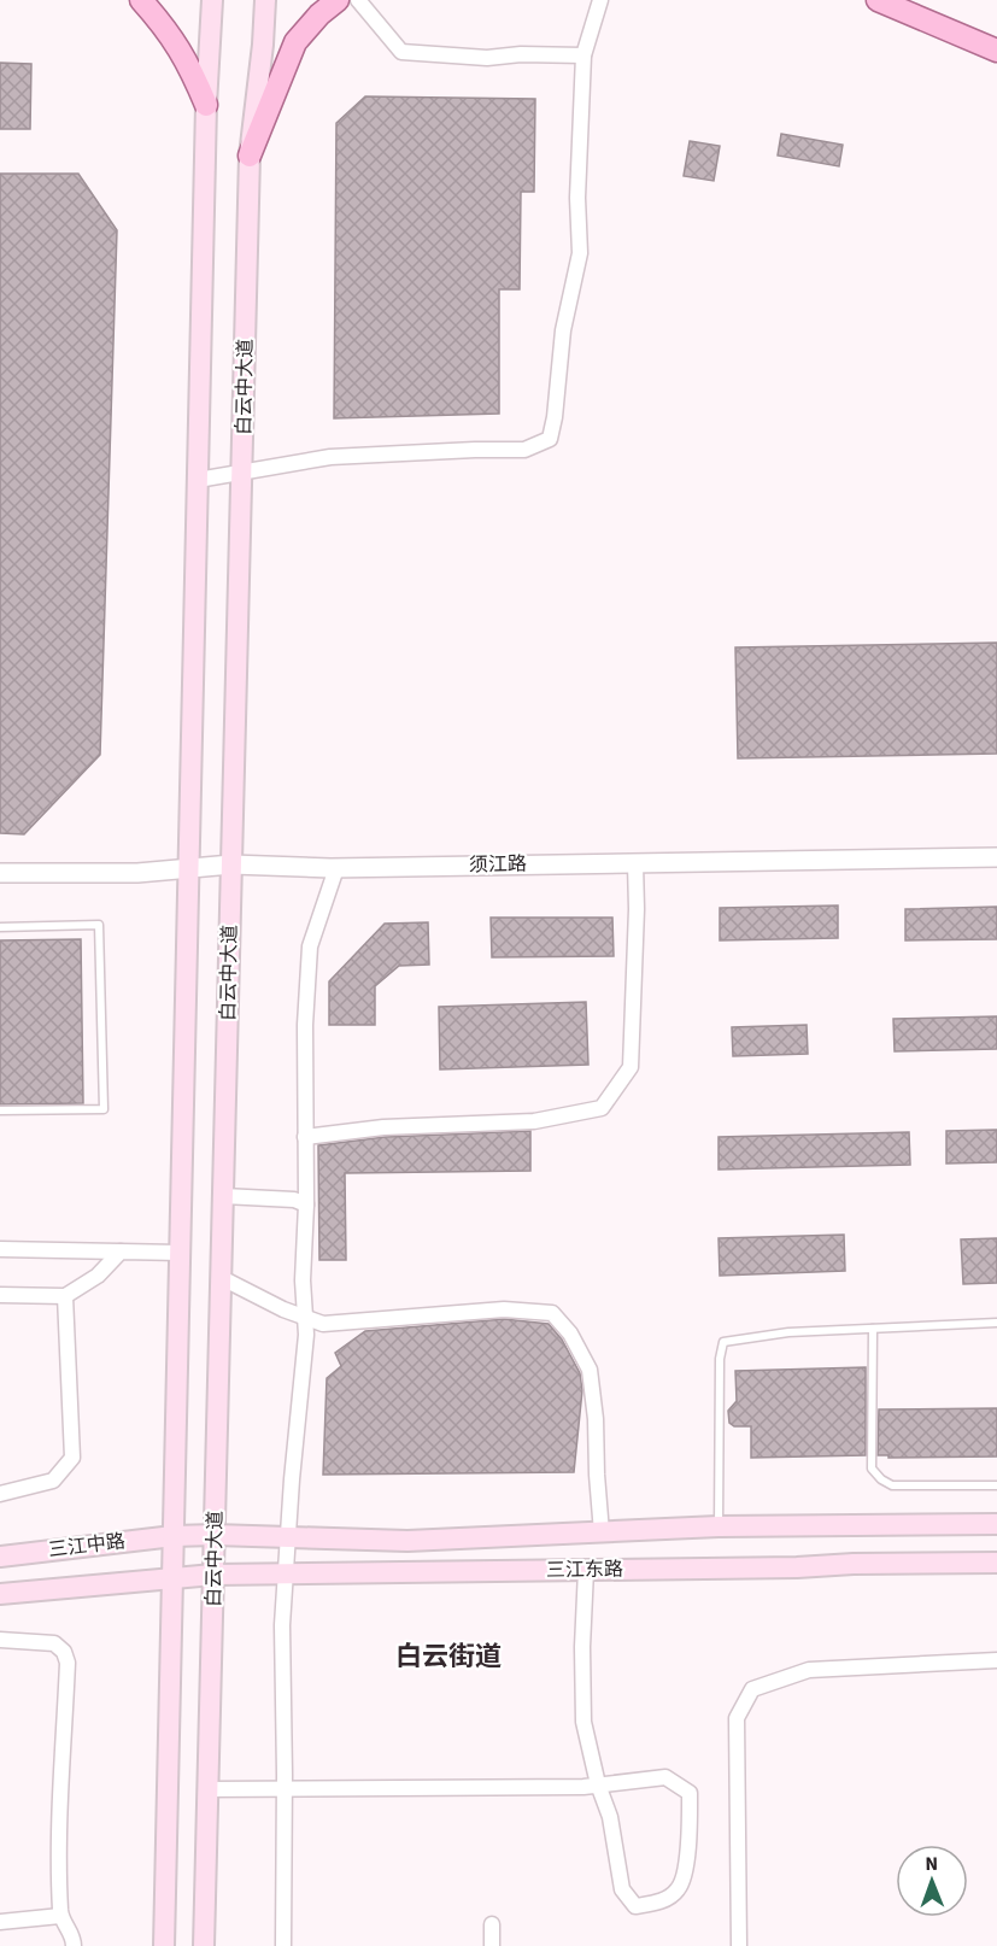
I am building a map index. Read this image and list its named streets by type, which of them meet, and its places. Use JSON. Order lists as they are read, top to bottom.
{
  "streets": {
    "main road": ["白云中大道", "三江中路", "三江东路"],
    "street": ["须江路"]
  },
  "crossings": [
    ["白云中大道", "须江路"],
    ["白云中大道", "三江中路"],
    ["白云中大道", "三江东路"],
    ["三江中路", "三江东路"]
  ],
  "districts": ["白云街道"],
  "north": "top"
}
